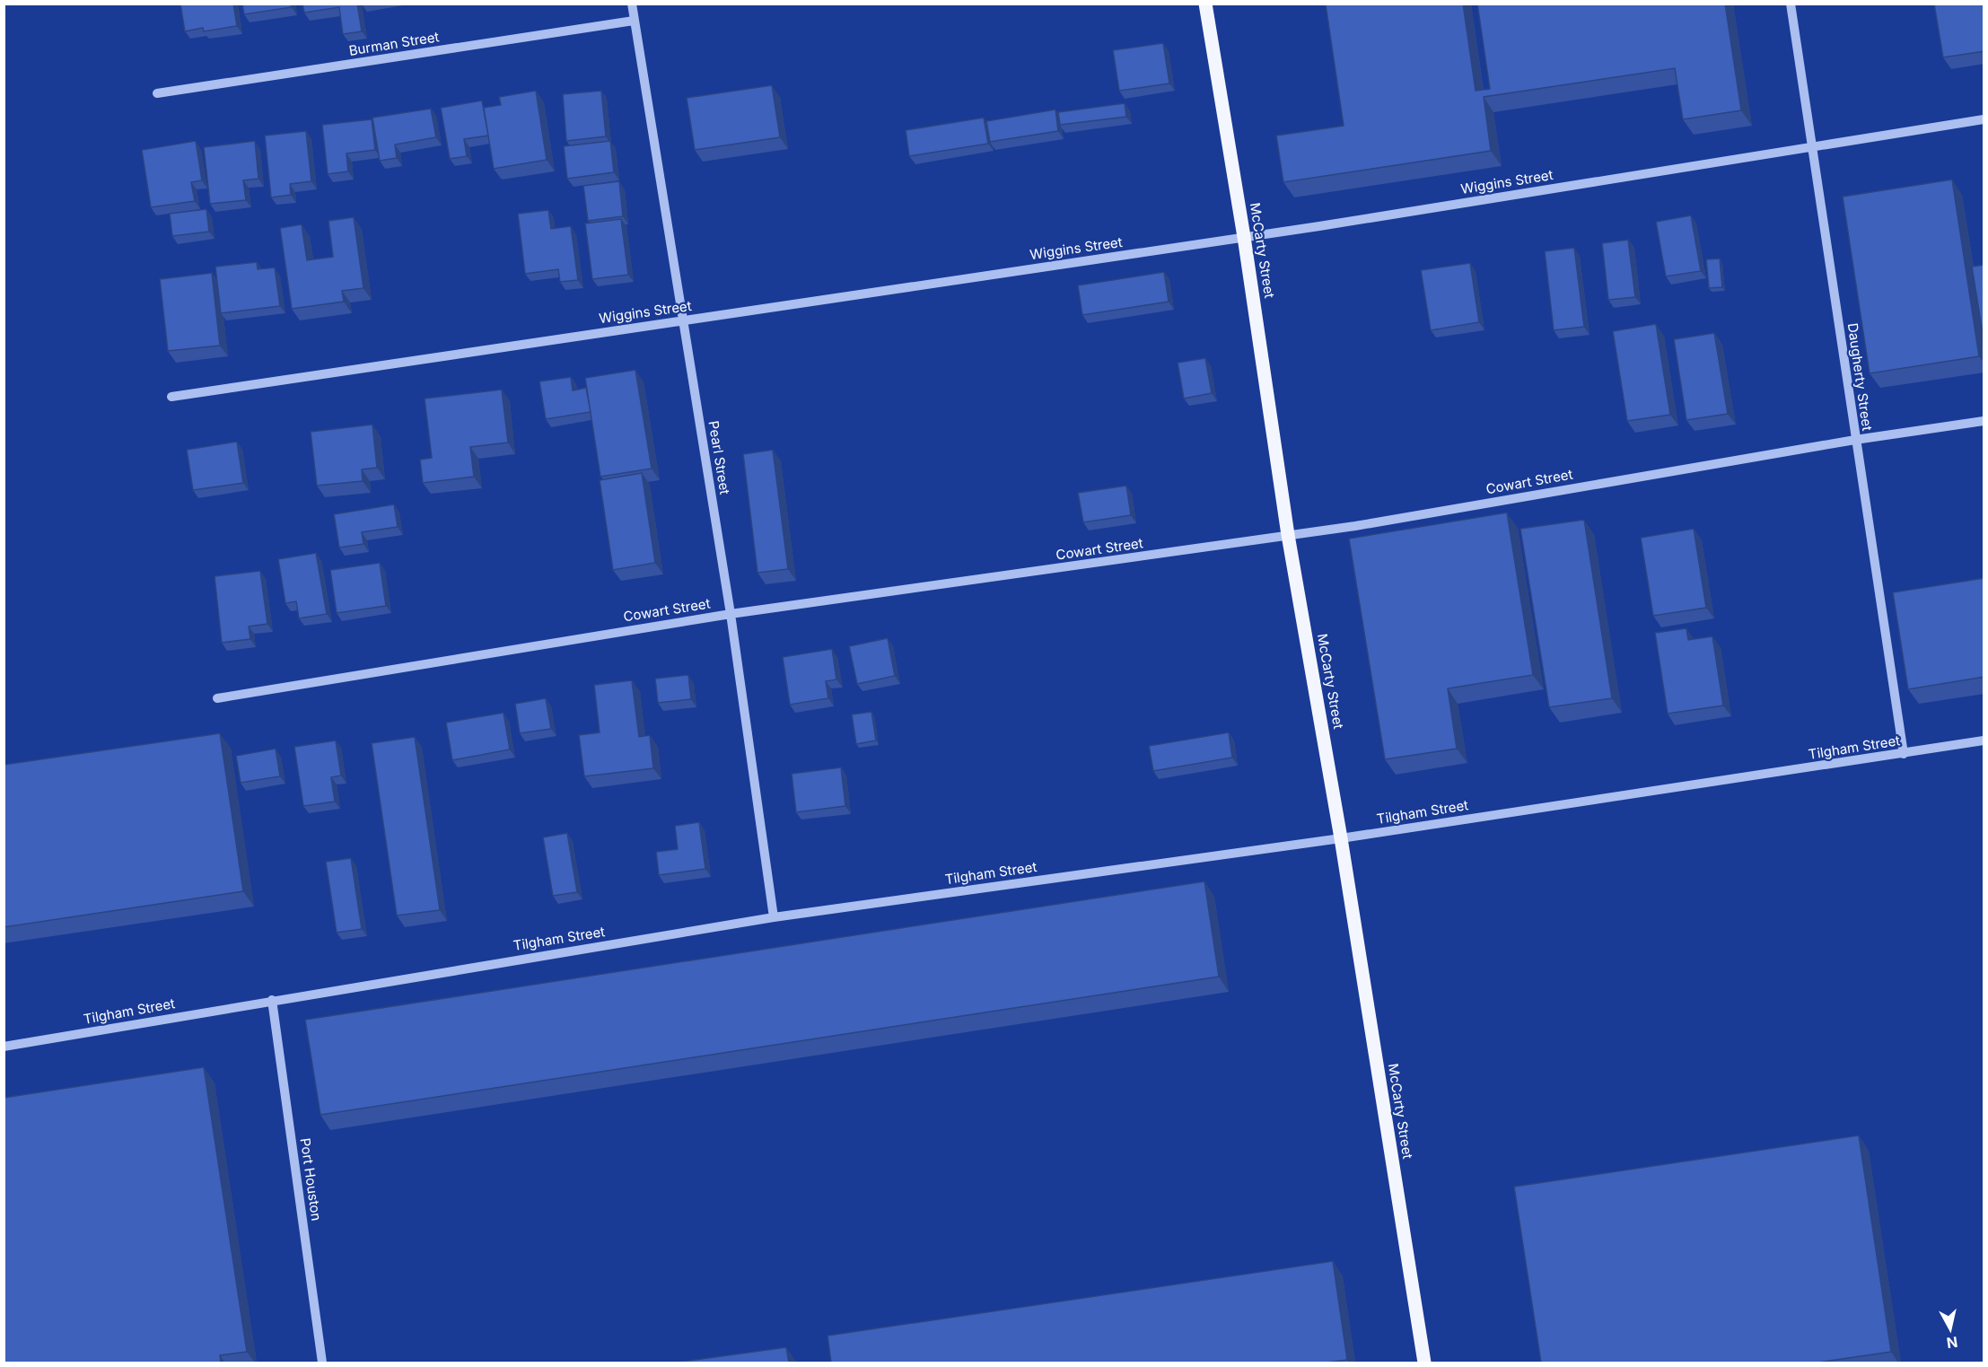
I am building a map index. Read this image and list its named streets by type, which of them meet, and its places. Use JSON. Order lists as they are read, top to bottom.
{
  "streets": {
    "main road": ["McCarty Street"],
    "street": [
      "Burman Street",
      "Wiggins Street",
      "Daugherty Street",
      "Pearl Street",
      "Cowart Street",
      "Tilgham Street",
      "Port Houston"
    ]
  },
  "crossings": [
    ["Burman Street", "Pearl Street"],
    ["Wiggins Street", "McCarty Street"],
    ["Wiggins Street", "Daugherty Street"],
    ["Wiggins Street", "Pearl Street"],
    ["McCarty Street", "Cowart Street"],
    ["McCarty Street", "Tilgham Street"],
    ["Daugherty Street", "Cowart Street"],
    ["Daugherty Street", "Tilgham Street"],
    ["Pearl Street", "Cowart Street"],
    ["Pearl Street", "Tilgham Street"],
    ["Tilgham Street", "Port Houston"]
  ],
  "north": "bottom"
}
